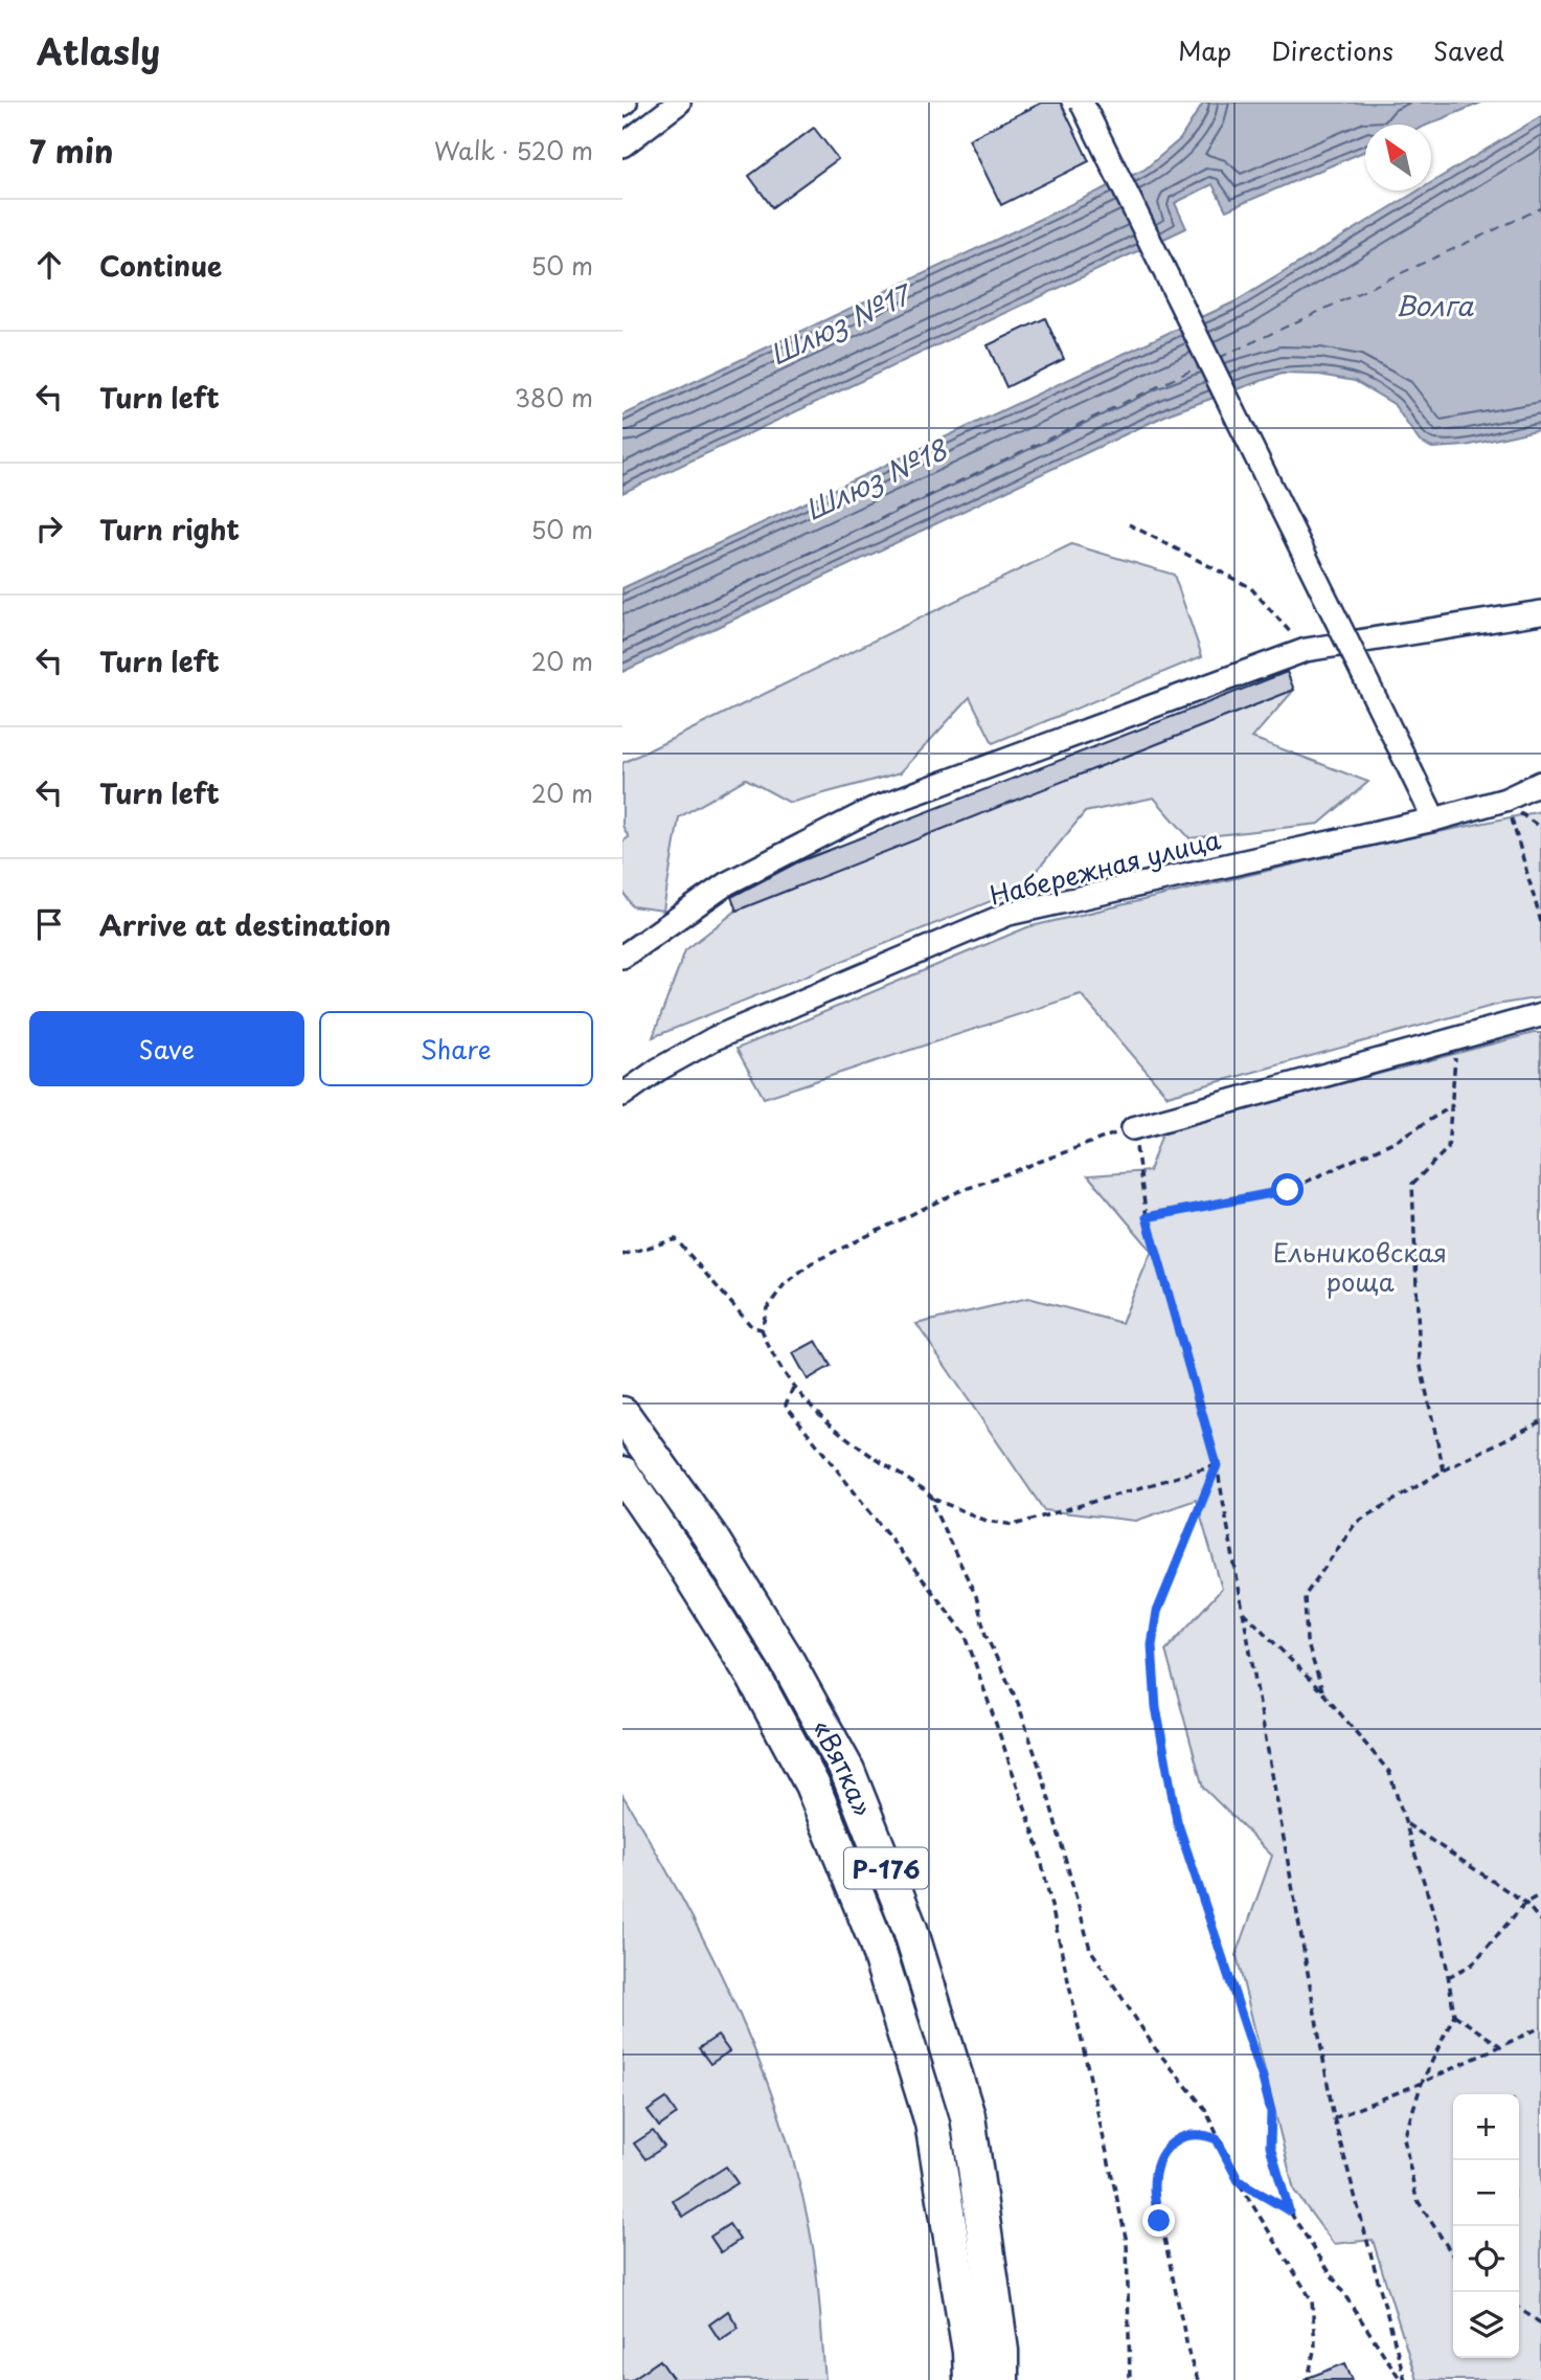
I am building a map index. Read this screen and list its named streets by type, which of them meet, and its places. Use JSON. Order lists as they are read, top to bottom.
{
  "streets": {
    "highway": ["«Вятка»", "Р-176"],
    "street": ["Набережная улица"]
  },
  "water": ["Волга", "Шлюз №17", "Шлюз №18"],
  "parks": ["Ельниковская роща"],
  "north": "top left",
  "page": {
    "header": "Atlasly",
    "nav": ["Map", "Directions", "Saved"],
    "heading": ["7 min", "Walk · 520 m"],
    "list": [
      ["Continue", "50 m"],
      ["Turn left", "380 m"],
      ["Turn right", "50 m"],
      ["Turn left", "20 m"],
      ["Turn left", "20 m"],
      "Arrive at destination"
    ],
    "buttons": ["Save", "Share"],
    "map_buttons": ["+", "−"]
  }
}
